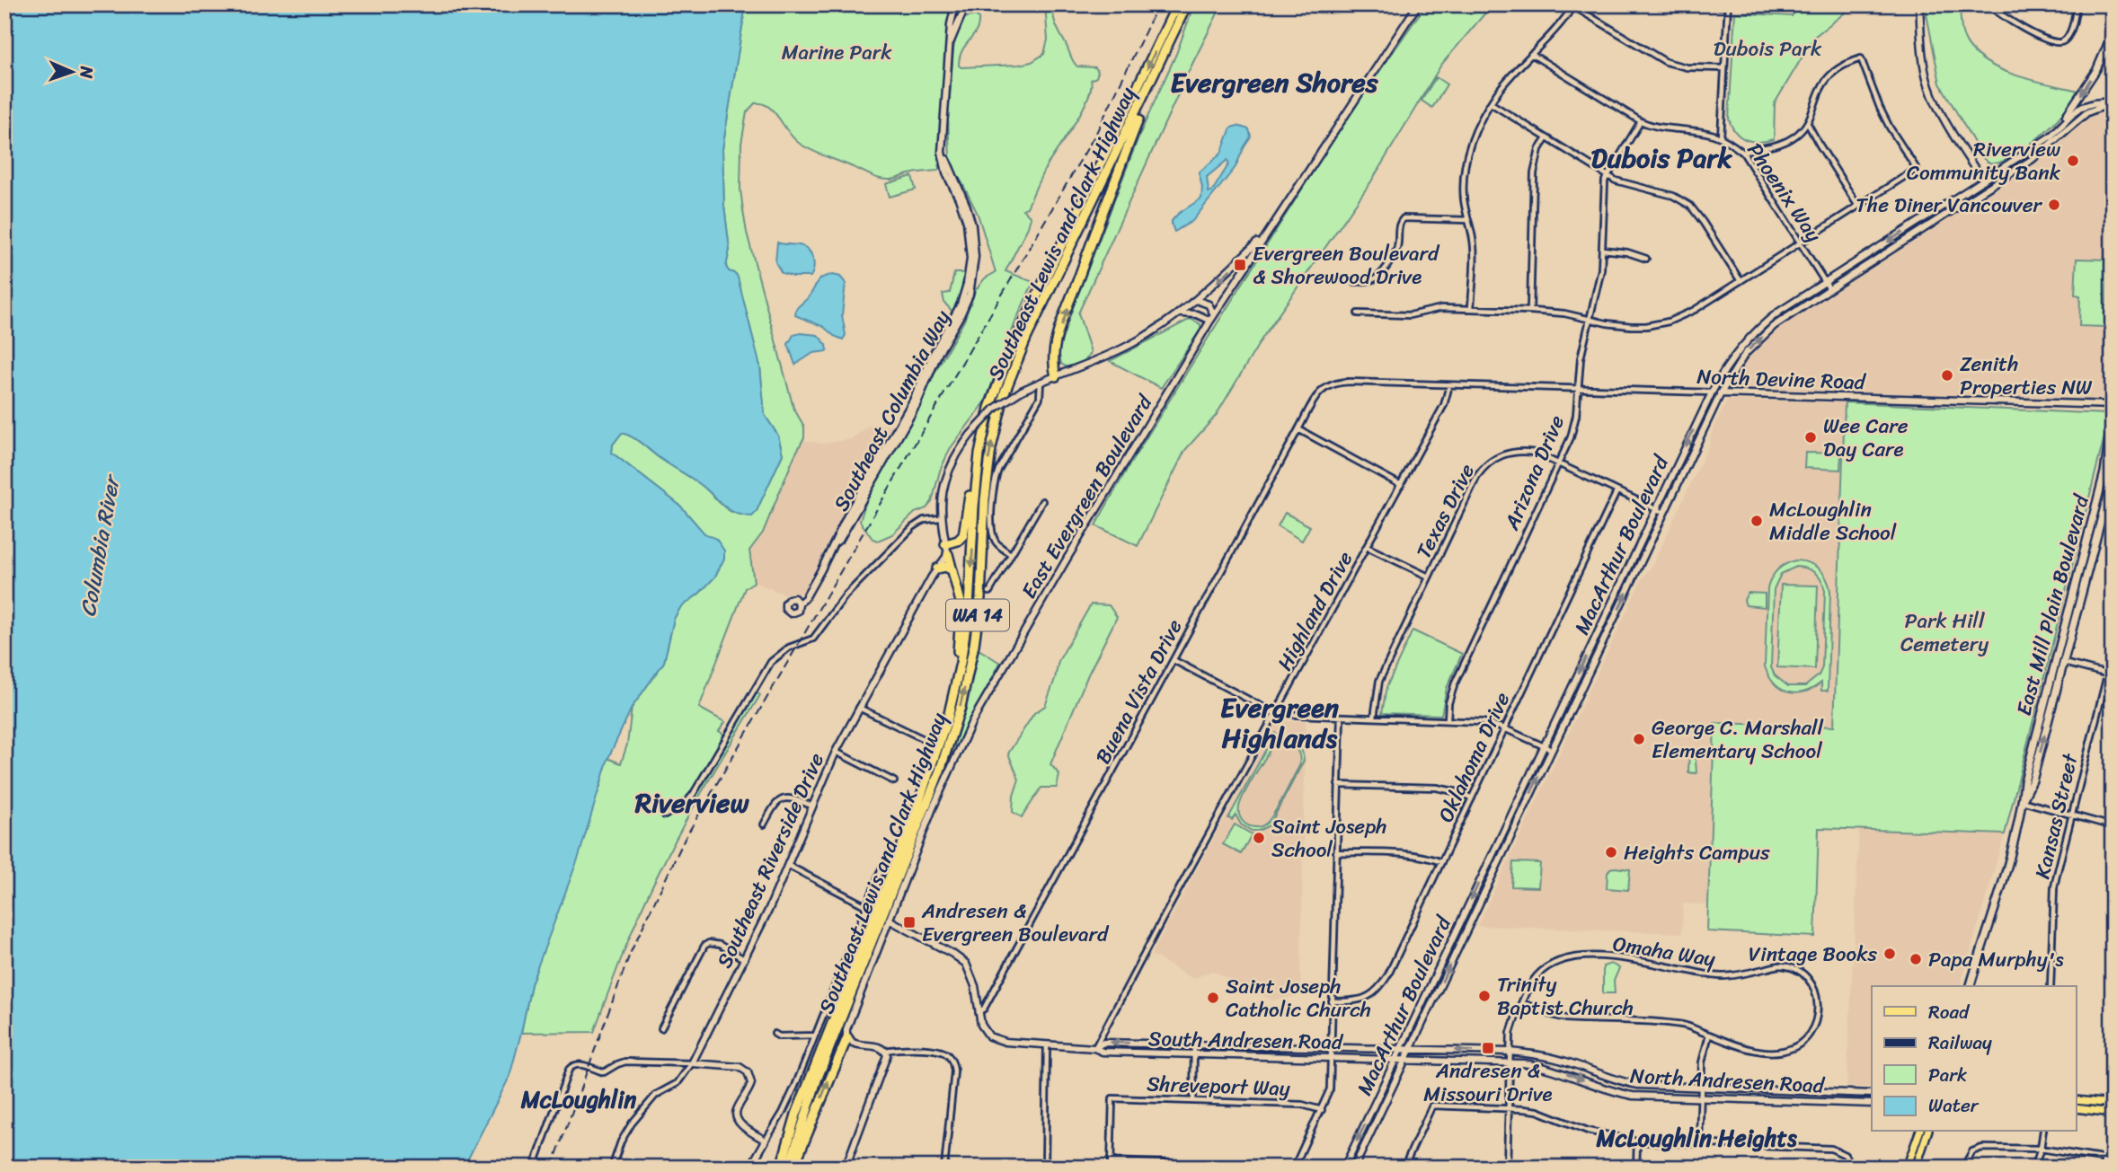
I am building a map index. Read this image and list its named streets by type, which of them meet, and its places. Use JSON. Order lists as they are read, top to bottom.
{
  "streets": {
    "highway": ["Southeast Lewis and Clark Highway", "WA 14"],
    "main road": ["East Mill Plain Boulevard"],
    "street": [
      "Phoenix Way",
      "North Devine Road",
      "Southeast Columbia Way",
      "Arizona Drive",
      "East Evergreen Boulevard",
      "Texas Drive",
      "MacArthur Boulevard",
      "Highland Drive",
      "Buena Vista Drive",
      "Oklahoma Drive",
      "Kansas Street",
      "Southeast Riverside Drive",
      "Omaha Way",
      "South Andresen Road",
      "North Andresen Road",
      "Shreveport Way"
    ]
  },
  "crossings": [
    ["Phoenix Way", "Arizona Drive"],
    ["Phoenix Way", "MacArthur Boulevard"],
    ["North Devine Road", "Arizona Drive"],
    ["North Devine Road", "MacArthur Boulevard"],
    ["North Devine Road", "Highland Drive"],
    ["North Devine Road", "Buena Vista Drive"],
    ["Arizona Drive", "Texas Drive"],
    ["East Evergreen Boulevard", "South Andresen Road"],
    ["Texas Drive", "MacArthur Boulevard"],
    ["Texas Drive", "Oklahoma Drive"],
    ["MacArthur Boulevard", "South Andresen Road"],
    ["MacArthur Boulevard", "North Andresen Road"],
    ["Highland Drive", "South Andresen Road"],
    ["Buena Vista Drive", "South Andresen Road"],
    ["Omaha Way", "North Andresen Road"],
    ["South Andresen Road", "North Andresen Road"]
  ],
  "districts": [
    "Evergreen Shores",
    "Dubois Park",
    "Evergreen Highlands",
    "Riverview",
    "McLoughlin",
    "McLoughlin Heights"
  ],
  "water": ["Columbia River"],
  "parks": ["Dubois Park", "Marine Park", "Park Hill Cemetery"],
  "places": {
    "other": [
      "Riverview Community Bank",
      "The Diner Vancouver",
      "Zenith Properties NW",
      "Wee Care Day Care",
      "McLoughlin Middle School",
      "George C. Marshall Elementary School",
      "Saint Joseph School",
      "Heights Campus",
      "Vintage Books",
      "Papa Murphy's",
      "Trinity Baptist Church",
      "Saint Joseph Catholic Church"
    ],
    "transit": ["Evergreen Boulevard & Shorewood Drive", "Andresen & Evergreen Boulevard", "Andresen & Missouri Drive"]
  },
  "legend": [
    "Road",
    "Railway",
    "Park",
    "Water"
  ],
  "north": "right"
}
